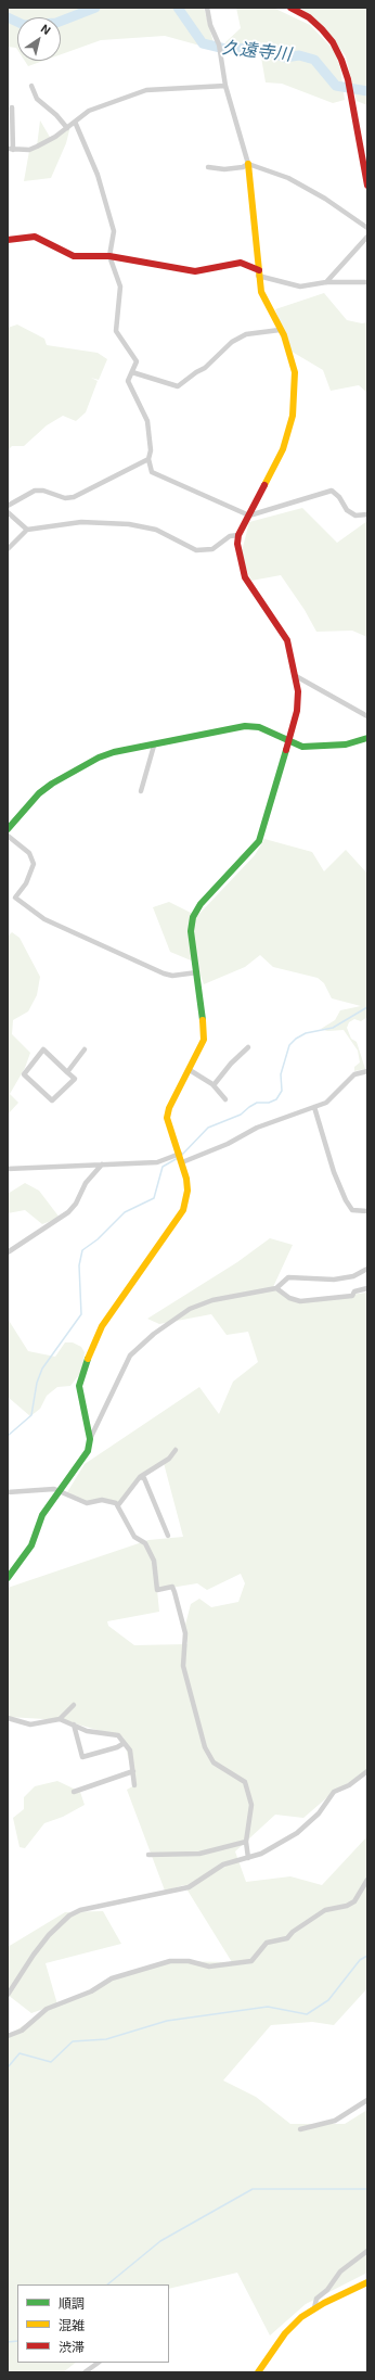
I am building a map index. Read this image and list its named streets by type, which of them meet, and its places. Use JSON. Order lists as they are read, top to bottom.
{
  "water": ["久遠寺川"],
  "legend": ["順調", "混雑", "渋滞"],
  "north": "top right"
}
